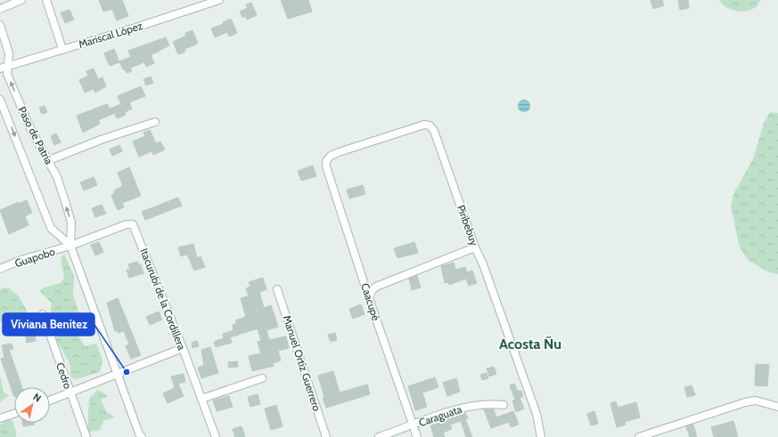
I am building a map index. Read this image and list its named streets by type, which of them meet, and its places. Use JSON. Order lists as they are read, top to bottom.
{
  "streets": {
    "street": [
      "Mariscal López",
      "Paso de Patria",
      "Piribebuy",
      "Guapobo",
      "Itacurubí de la Cordillera",
      "Caacupé",
      "Manuel Ortíz Guerrero",
      "Cedro",
      "Caraguata"
    ]
  },
  "crossings": [
    ["Mariscal López", "Paso de Patria"],
    ["Paso de Patria", "Guapobo"],
    ["Paso de Patria", "Itacurubí de la Cordillera"],
    ["Piribebuy", "Caacupé"],
    ["Guapobo", "Itacurubí de la Cordillera"],
    ["Caacupé", "Caraguata"]
  ],
  "districts": ["Acosta Ñu"],
  "places": ["Viviana Benitez"],
  "north": "top right"
}
